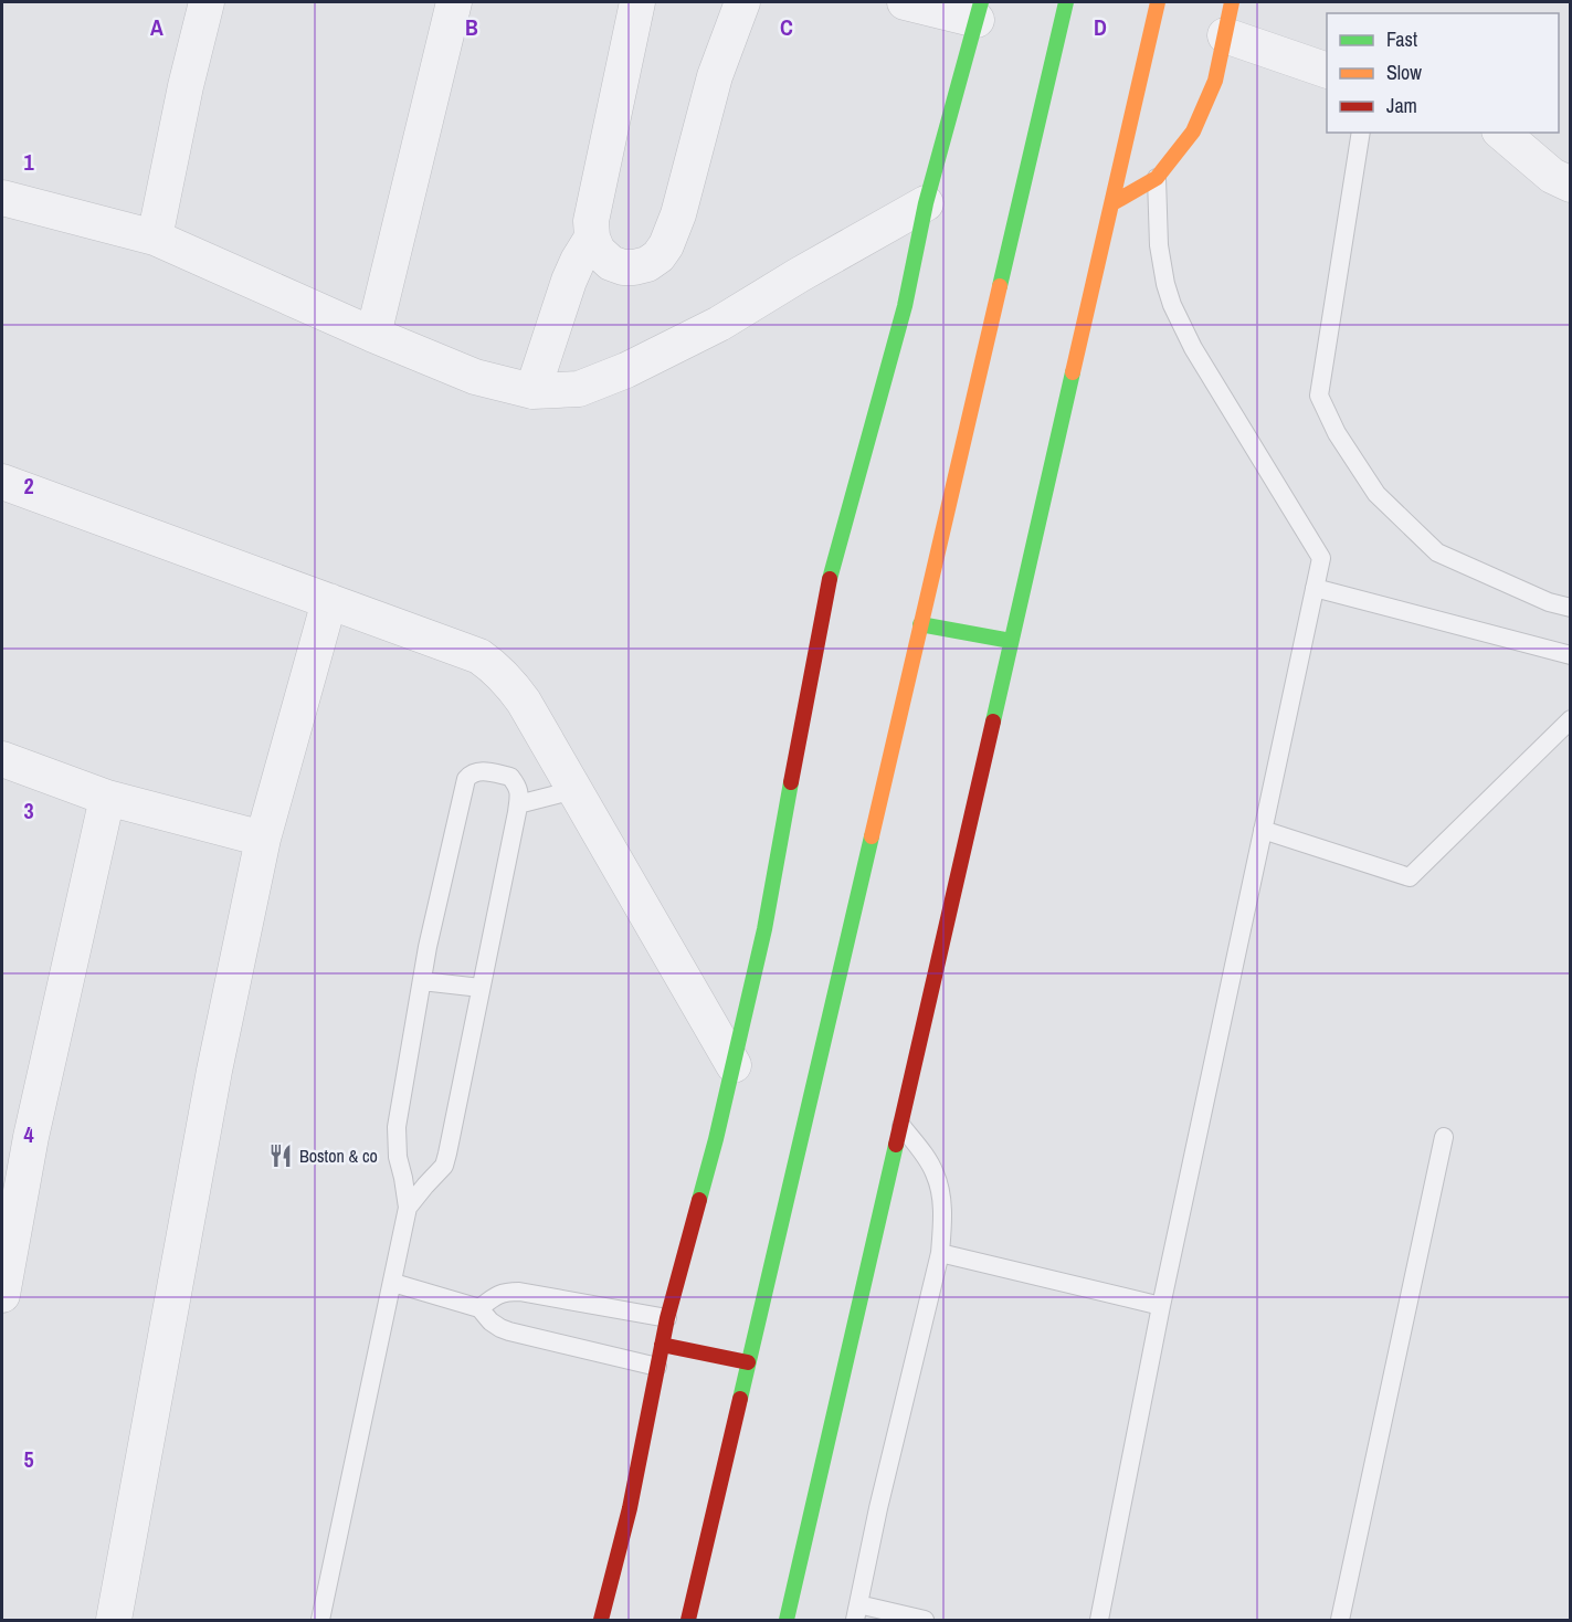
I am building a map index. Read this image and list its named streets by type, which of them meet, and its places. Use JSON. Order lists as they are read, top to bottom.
{
  "places": {
    "restaurant": ["Boston & co"]
  },
  "legend": ["Fast", "Slow", "Jam"],
  "grid": {
    "columns": [
      "A",
      "B",
      "C",
      "D"
    ],
    "rows": [
      "1",
      "2",
      "3",
      "4",
      "5"
    ]
  }
}
